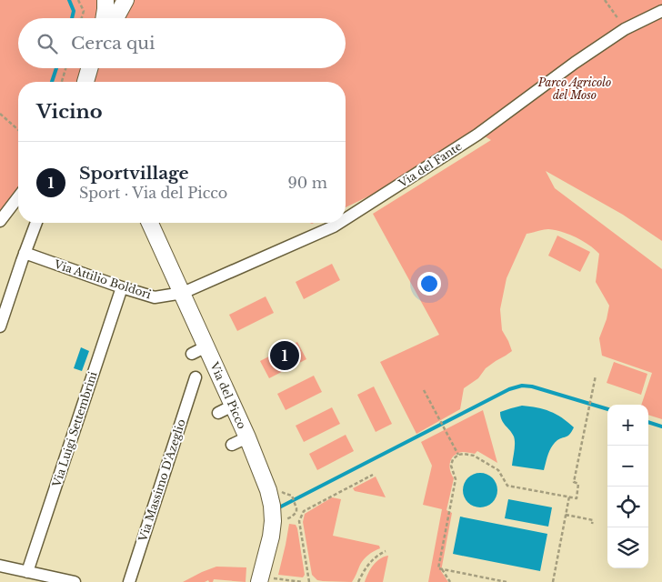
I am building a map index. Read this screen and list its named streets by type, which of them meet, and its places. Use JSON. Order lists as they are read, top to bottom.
{
  "streets": {
    "main road": ["Via del Picco"],
    "street": [
      "Via del Fante",
      "Via Attilio Boldori",
      "Via Luigi Settembrini",
      "Via Massimo D'Azeglio"
    ]
  },
  "crossings": [
    ["Via del Fante", "Via Attilio Boldori"],
    ["Via del Fante", "Via del Picco"],
    ["Via Attilio Boldori", "Via del Picco"],
    ["Via Attilio Boldori", "Via Luigi Settembrini"]
  ],
  "parks": ["Parco Agricolo del Moso"],
  "page": {
    "search": "Cerca qui",
    "heading": "Vicino",
    "list": [
      {
        "mark": "1",
        "name": "Sportvillage",
        "note": "Sport · Via del Picco",
        "value": "90 m"
      }
    ],
    "pins": "1",
    "map_buttons": ["+", "−"]
  }
}
